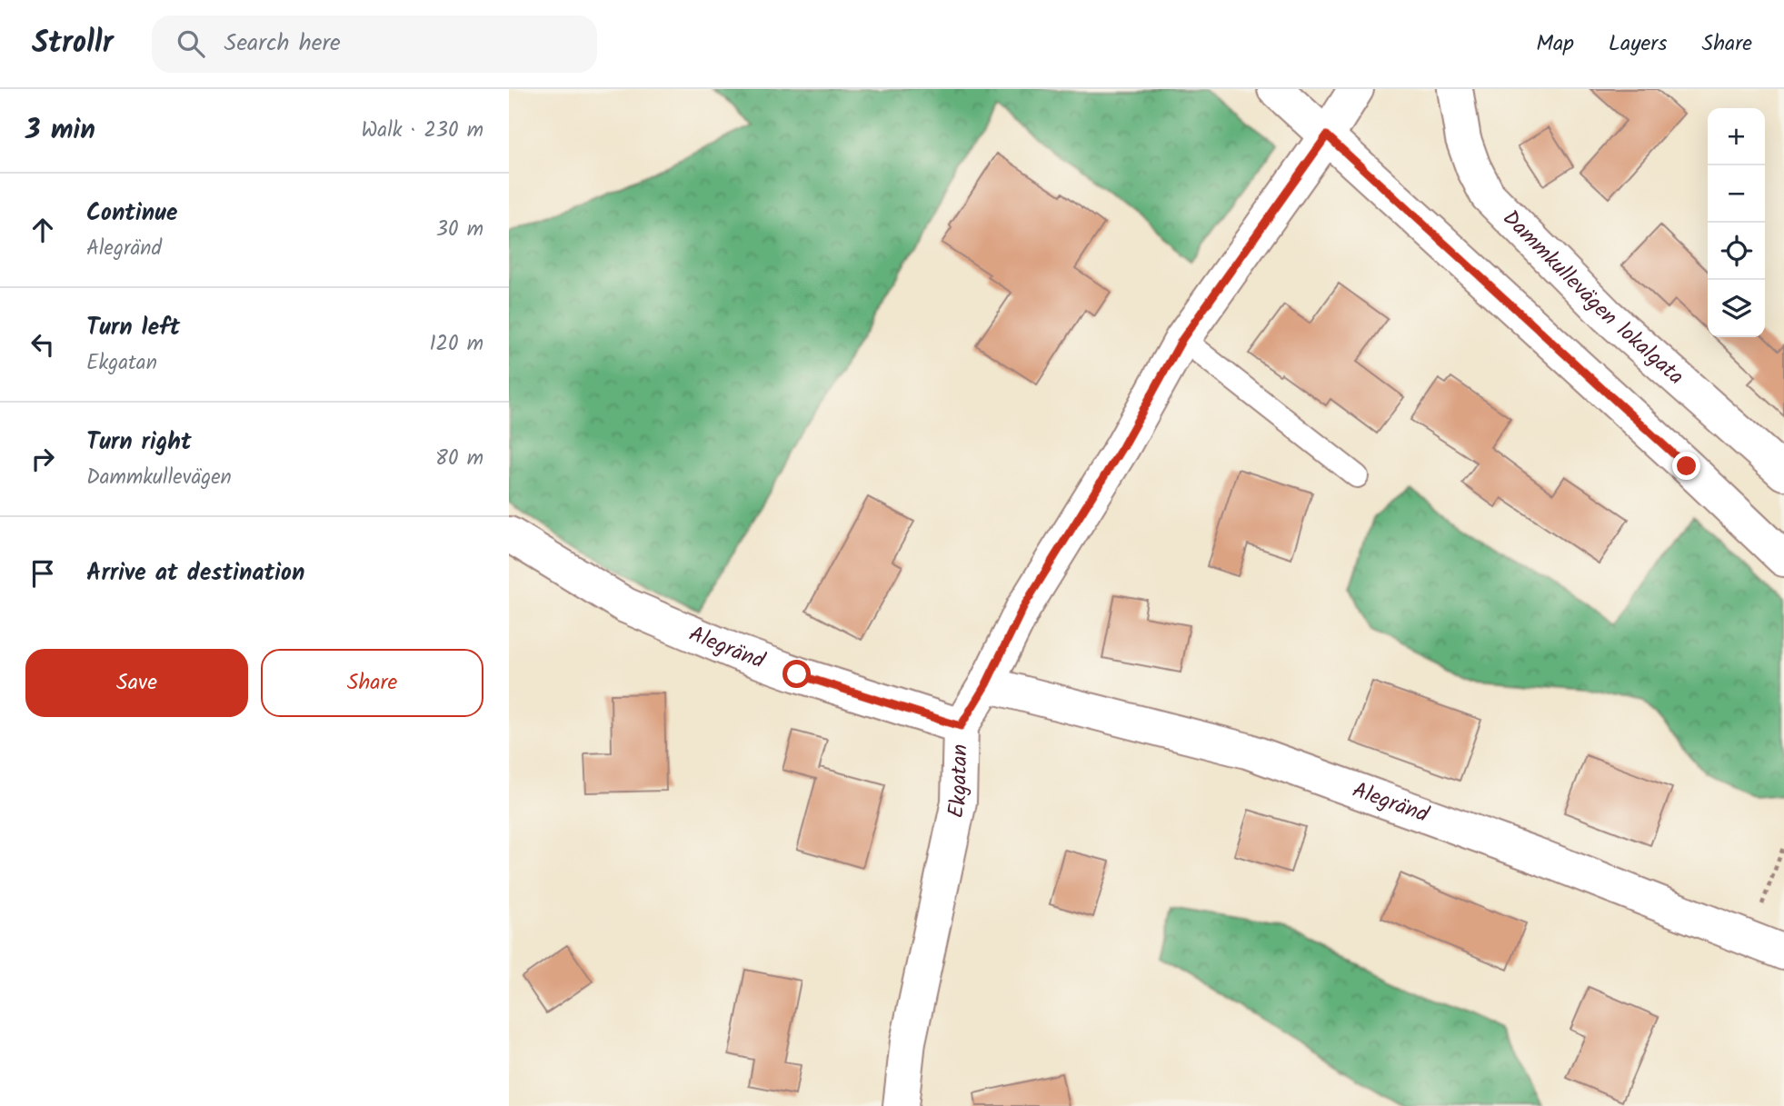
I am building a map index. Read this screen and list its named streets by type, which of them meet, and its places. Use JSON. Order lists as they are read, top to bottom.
{
  "streets": {
    "street": ["Dammkullevägen lokalgata", "Alegränd", "Ekgatan"]
  },
  "crossings": [
    ["Alegränd", "Ekgatan"]
  ],
  "page": {
    "header": "Strollr",
    "search": "Search here",
    "nav": ["Map", "Layers", "Share"],
    "heading": ["3 min", "Walk · 230 m"],
    "map_buttons": ["+", "−"],
    "list": [
      ["Continue", "Alegränd", "30 m"],
      ["Turn left", "Ekgatan", "120 m"],
      ["Turn right", "Dammkullevägen", "80 m"],
      "Arrive at destination"
    ],
    "buttons": ["Save", "Share"]
  }
}
